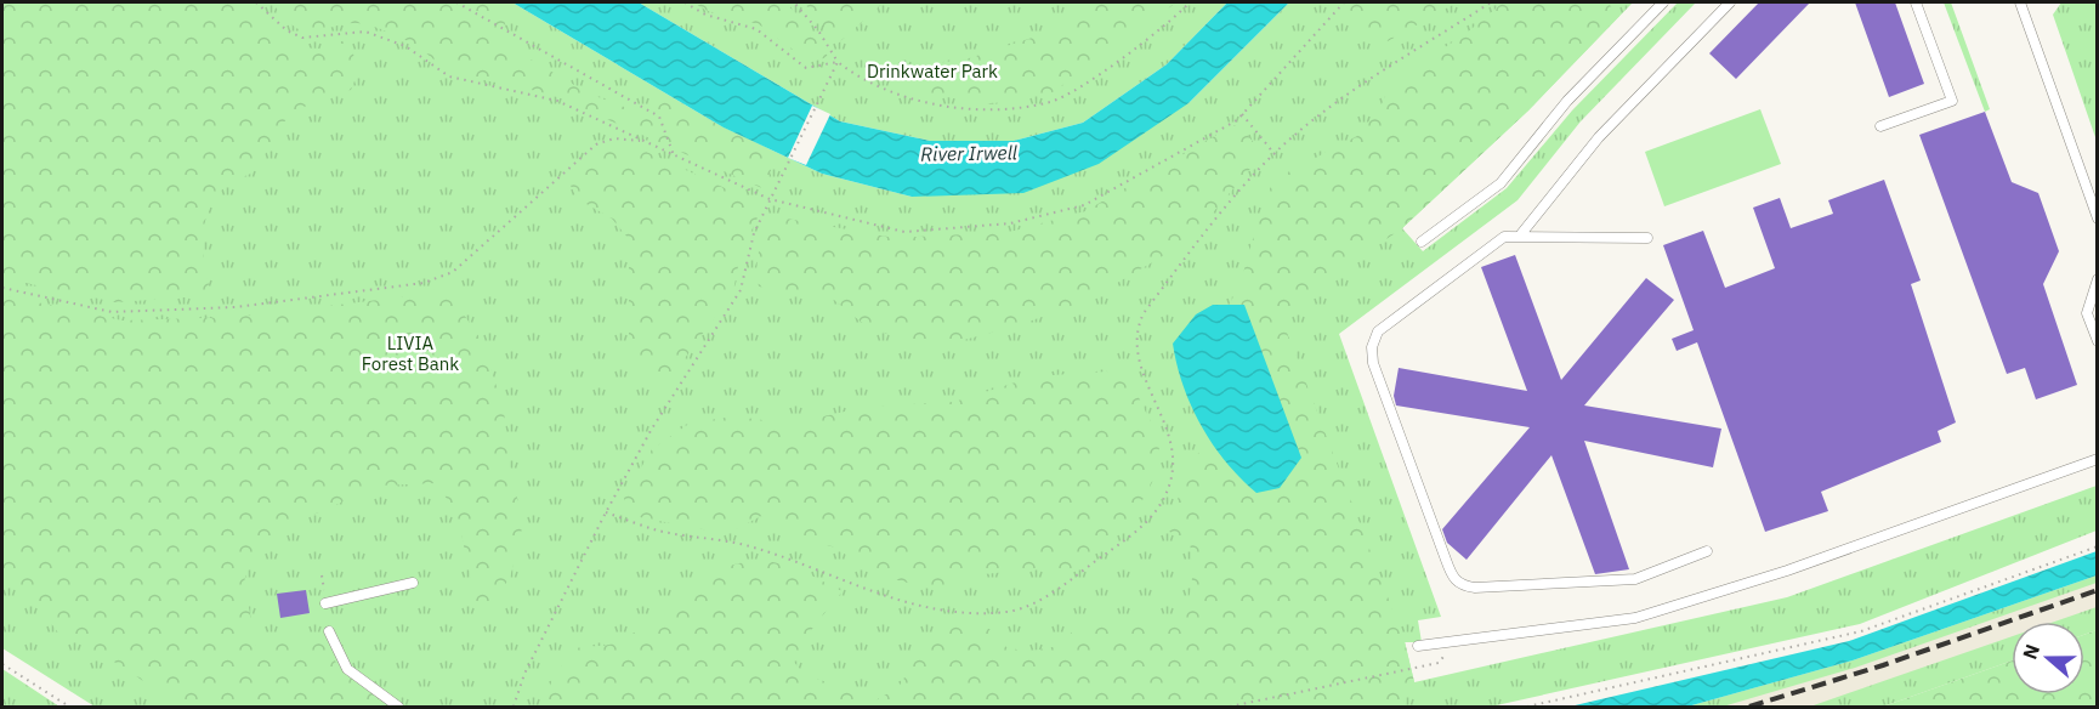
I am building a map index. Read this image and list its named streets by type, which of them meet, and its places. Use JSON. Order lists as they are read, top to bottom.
{
  "water": ["River Irwell"],
  "parks": ["Drinkwater Park", "LIVIA Forest Bank"],
  "north": "left"
}
